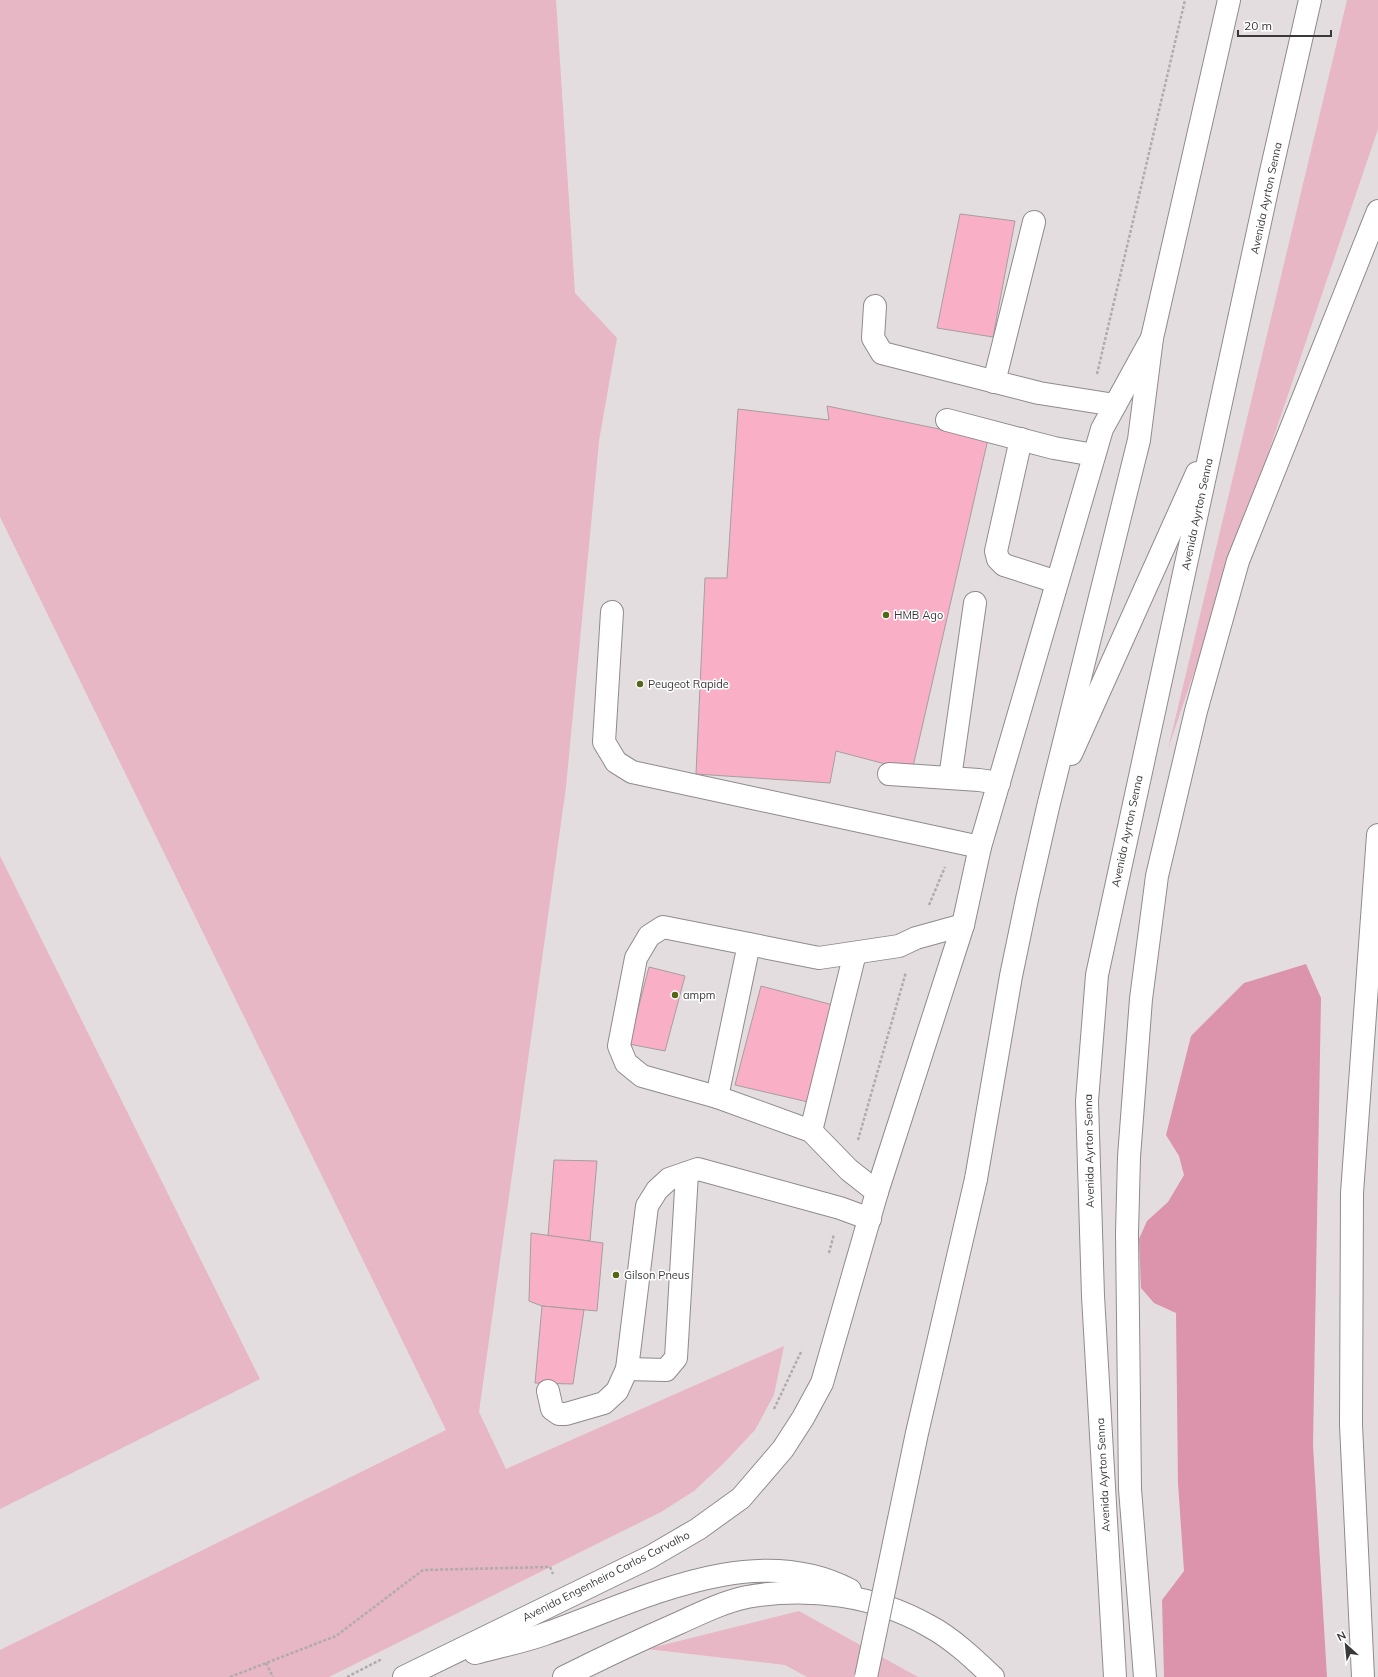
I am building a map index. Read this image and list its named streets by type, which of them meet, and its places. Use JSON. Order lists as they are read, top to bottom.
{
  "streets": {
    "main road": ["Avenida Ayrton Senna", "Avenida Engenheiro Carlos Carvalho"]
  },
  "places": [
    "HMB Ago",
    "Peugeot Rapide",
    "ampm",
    "Gilson Pneus"
  ],
  "scale_bar": "20 m",
  "north": "top left"
}
